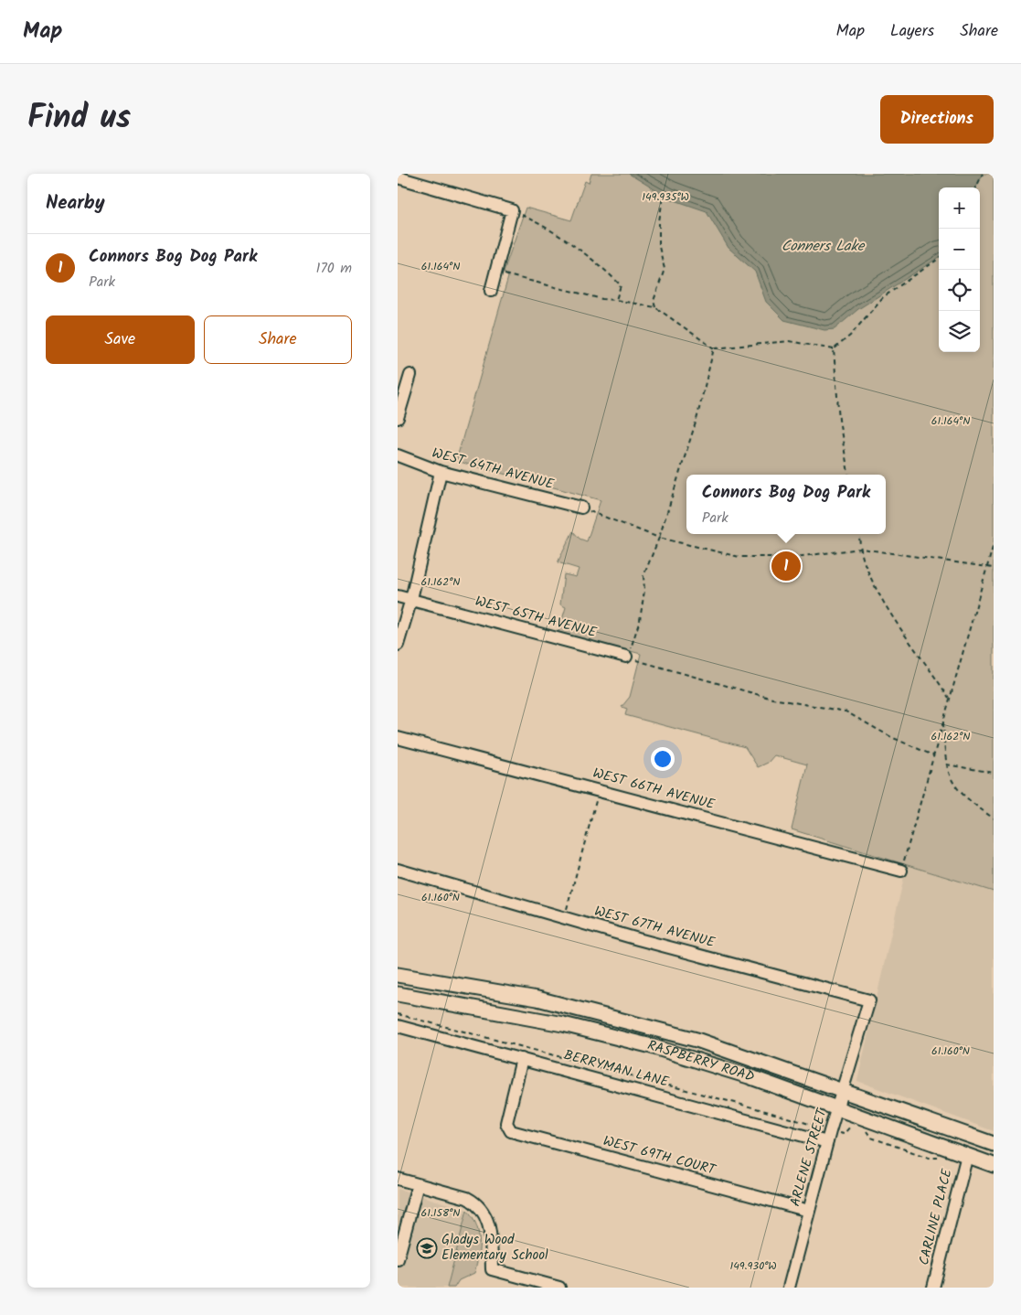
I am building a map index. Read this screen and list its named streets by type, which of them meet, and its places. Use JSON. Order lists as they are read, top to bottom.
{
  "streets": {
    "main road": ["RASPBERRY ROAD"],
    "street": [
      "WEST 64TH AVENUE",
      "WEST 65TH AVENUE",
      "WEST 66TH AVENUE",
      "WEST 67TH AVENUE",
      "BERRYMAN LANE",
      "WEST 69TH COURT",
      "ARLENE STREET",
      "CARLINE PLACE"
    ]
  },
  "crossings": [
    ["WEST 67TH AVENUE", "ARLENE STREET"],
    ["RASPBERRY ROAD", "ARLENE STREET"],
    ["RASPBERRY ROAD", "CARLINE PLACE"],
    ["BERRYMAN LANE", "WEST 69TH COURT"],
    ["BERRYMAN LANE", "ARLENE STREET"],
    ["WEST 69TH COURT", "ARLENE STREET"]
  ],
  "water": ["Conners Lake"],
  "places": {
    "school or university": ["Gladys Wood Elementary School"]
  },
  "page": {
    "header": "Map",
    "nav": ["Map", "Layers", "Share"],
    "title": "Find us",
    "buttons": [
      "Directions",
      ["Save", "Share"]
    ],
    "heading": "Nearby",
    "map_buttons": ["+", "−"],
    "list": [
      {
        "mark": "1",
        "name": "Connors Bog Dog Park",
        "note": "Park",
        "value": "170 m"
      }
    ],
    "popup": ["Connors Bog Dog Park", "Park"],
    "pins": "1"
  },
  "coordinates": [
    "149.935°W",
    "61.164°N",
    "61.162°N",
    "61.160°N",
    "61.158°N",
    "149.930°W"
  ]
}
